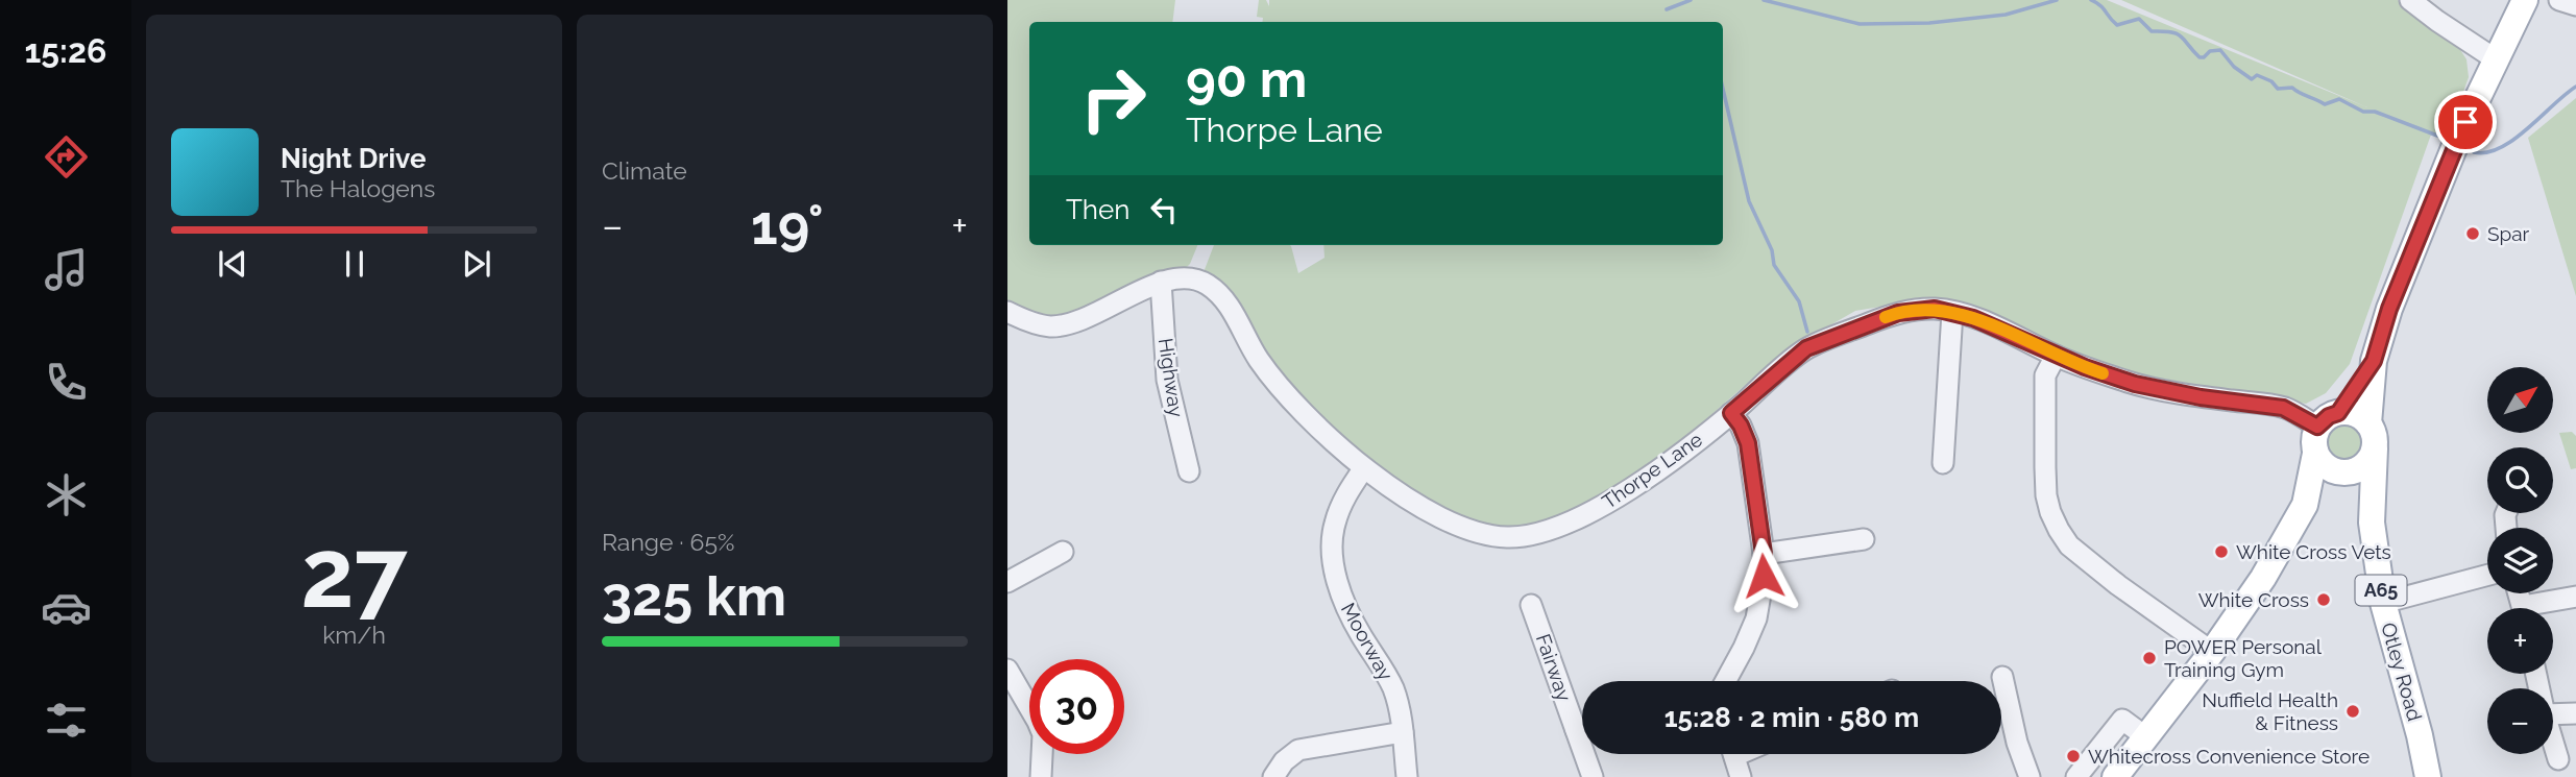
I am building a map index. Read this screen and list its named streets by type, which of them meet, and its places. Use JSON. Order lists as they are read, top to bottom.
{
  "streets": {
    "main road": ["A65", "Otley Road"],
    "street": [
      "Highway",
      "Thorpe Lane",
      "Moorway",
      "Fairway"
    ]
  },
  "crossings": [
    ["Highway", "Thorpe Lane"],
    ["Thorpe Lane", "A65"],
    ["Thorpe Lane", "Moorway"],
    ["Thorpe Lane", "Otley Road"],
    ["A65", "Otley Road"]
  ],
  "places": [
    "Spar",
    "White Cross Vets",
    "White Cross",
    "POWER Personal Training Gym",
    "Nuffield Health & Fitness",
    "Whitecross Convenience Store"
  ],
  "north": "top right",
  "page": {
    "tabs": "15:26",
    "tile": [
      "Climate",
      ["27", "km/h"],
      ["Range · 65%", "325 km"]
    ],
    "turn": ["90 m", "Thorpe Lane"],
    "song": ["Night Drive", "The Halogens"],
    "then": "Then",
    "heat": ["−", "19°", "+"],
    "map_buttons": ["+", "−"],
    "limit": "30",
    "trip": "15:28 · 2 min · 580 m"
  }
}
